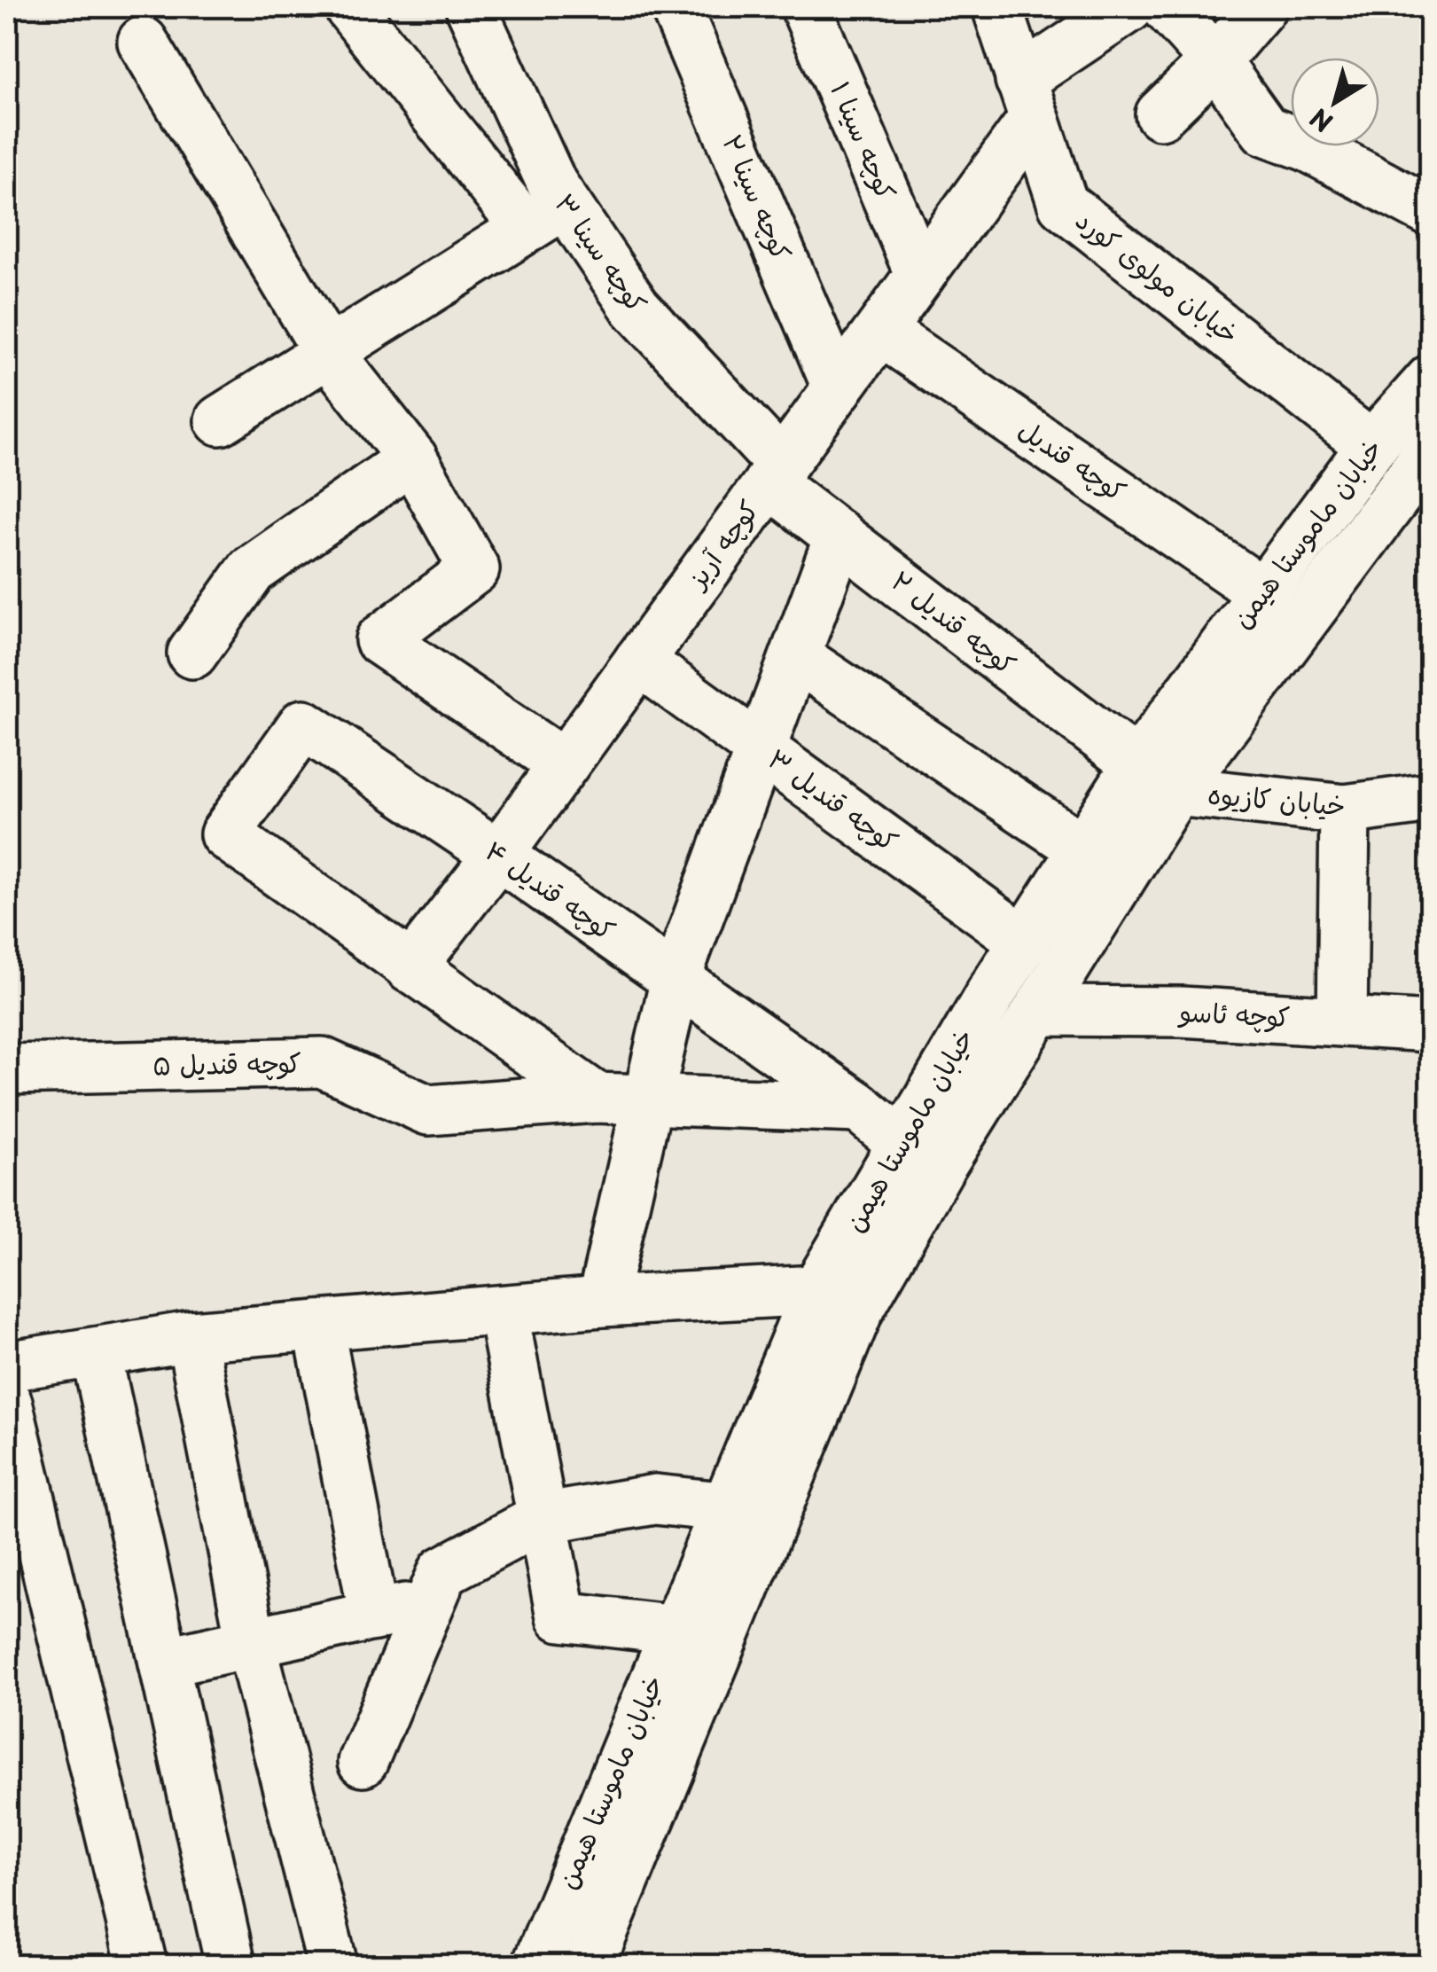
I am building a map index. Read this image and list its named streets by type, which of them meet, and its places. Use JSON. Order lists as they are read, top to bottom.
{
  "streets": {
    "street": [
      "کوچه سینا ۱",
      "کوچه سینا ۲",
      "کوچه سینا ۳",
      "خیابان مولوی کورد",
      "کوچه قندیل",
      "خیابان ماموستا هیمن",
      "کوچه آریز",
      "کوچه قندیل ۲",
      "کوچه قندیل ۳",
      "خیابان کازیوه",
      "کوچه قندیل ۴",
      "کوچه ئاسو",
      "کوچه قندیل ۵"
    ]
  },
  "crossings": [
    ["کوچه سینا ۱", "کوچه آریز"],
    ["کوچه سینا ۲", "کوچه آریز"],
    ["کوچه سینا ۳", "کوچه آریز"],
    ["کوچه سینا ۳", "کوچه قندیل ۲"],
    ["خیابان مولوی کورد", "خیابان ماموستا هیمن"],
    ["خیابان مولوی کورد", "کوچه آریز"],
    ["کوچه قندیل", "خیابان ماموستا هیمن"],
    ["کوچه قندیل", "کوچه آریز"],
    ["خیابان ماموستا هیمن", "کوچه قندیل ۲"],
    ["خیابان ماموستا هیمن", "کوچه قندیل ۳"],
    ["خیابان ماموستا هیمن", "خیابان کازیوه"],
    ["خیابان ماموستا هیمن", "کوچه قندیل ۴"],
    ["خیابان ماموستا هیمن", "کوچه ئاسو"],
    ["کوچه آریز", "کوچه قندیل ۲"],
    ["کوچه آریز", "کوچه قندیل ۳"],
    ["کوچه آریز", "کوچه قندیل ۴"],
    ["کوچه قندیل ۲", "خیابان کازیوه"],
    ["کوچه قندیل ۴", "کوچه قندیل ۵"]
  ],
  "north": "bottom left"
}
